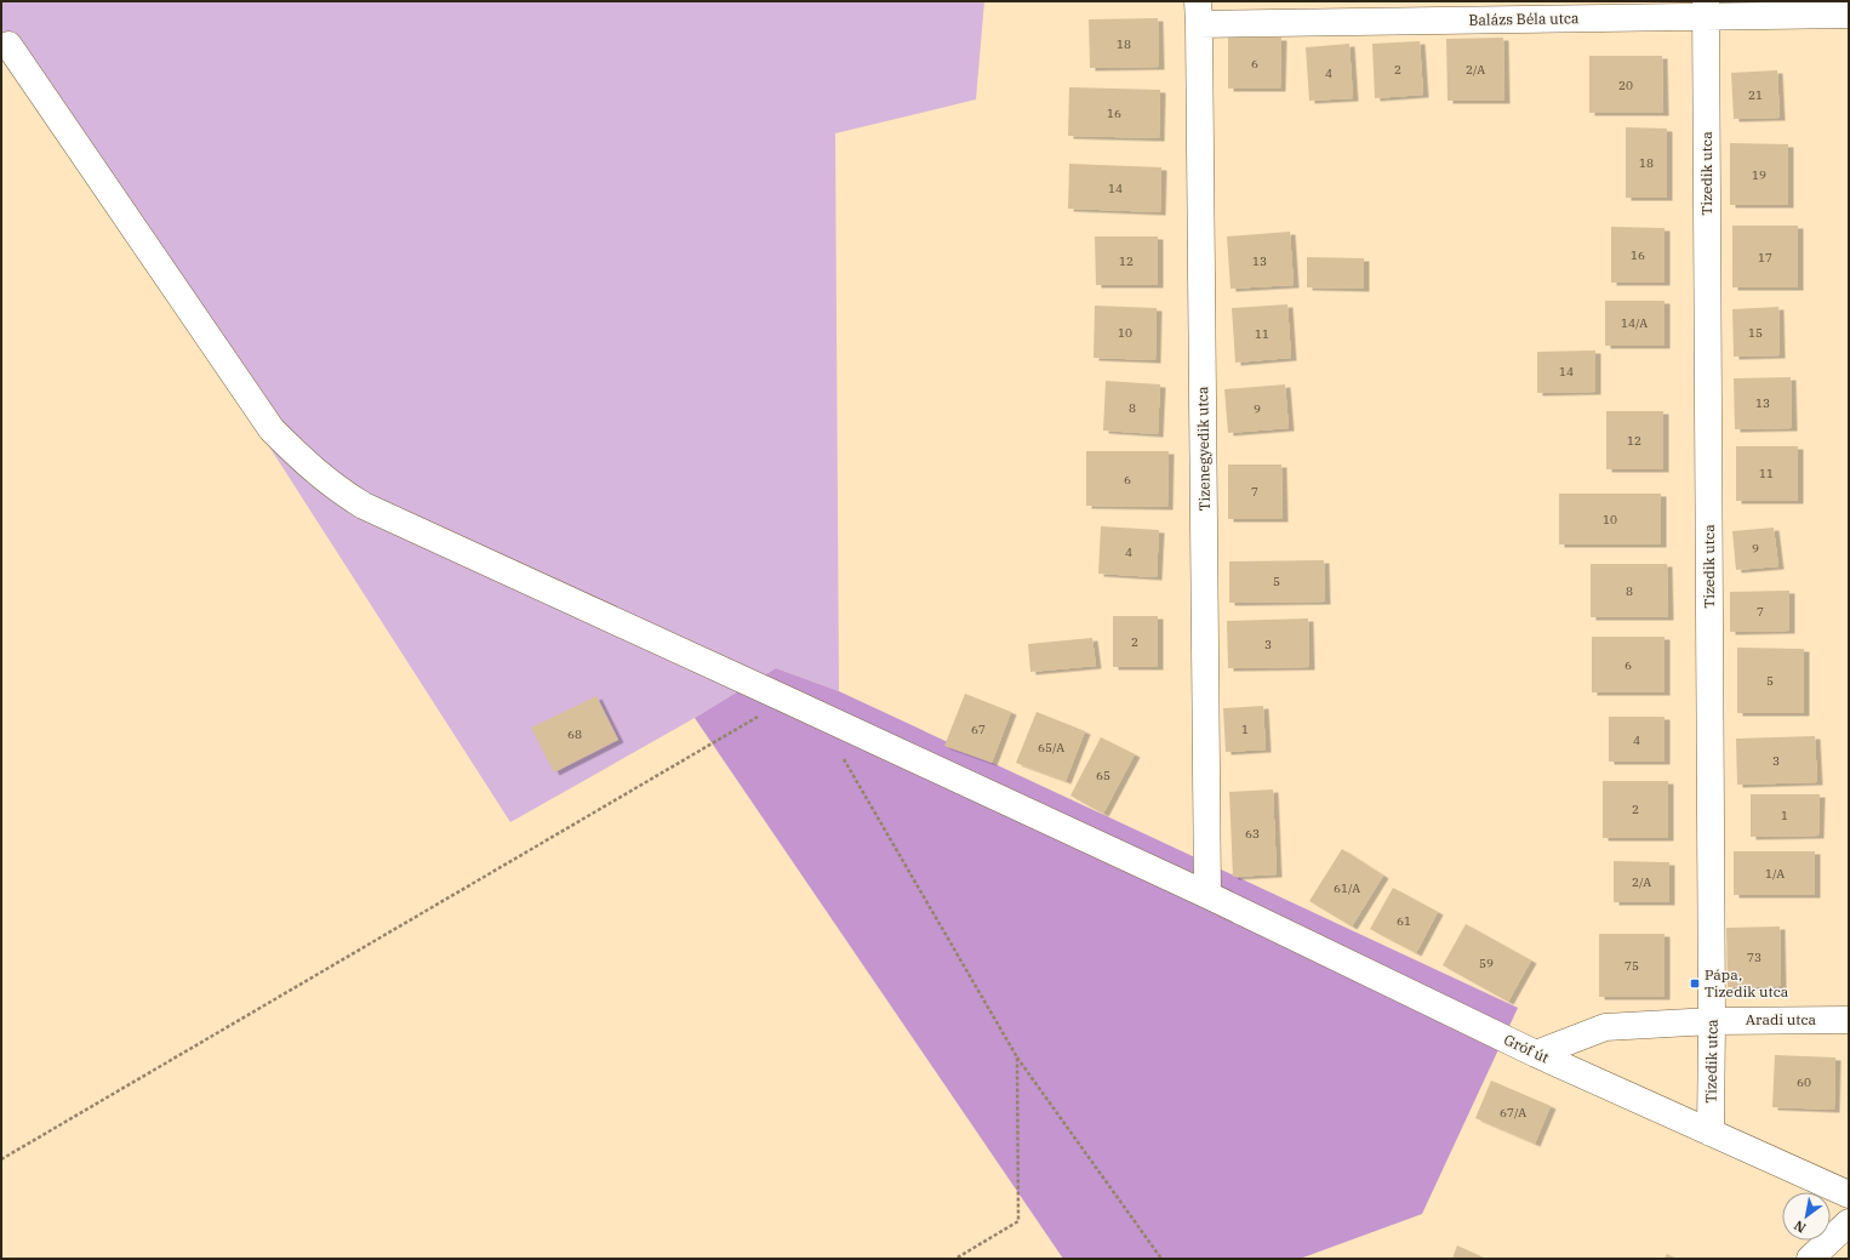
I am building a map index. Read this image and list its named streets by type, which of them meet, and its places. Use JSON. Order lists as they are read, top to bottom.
{
  "streets": {
    "street": [
      "Balázs Béla utca",
      "Tizedik utca",
      "Tizenegyedik utca",
      "Aradi utca",
      "Gróf út"
    ]
  },
  "crossings": [
    ["Balázs Béla utca", "Tizedik utca"],
    ["Balázs Béla utca", "Tizenegyedik utca"],
    ["Tizedik utca", "Aradi utca"],
    ["Tizedik utca", "Gróf út"],
    ["Tizenegyedik utca", "Gróf út"],
    ["Aradi utca", "Gróf út"]
  ],
  "places": {
    "transit": ["Pápa, Tizedik utca"]
  },
  "house_numbers": [
    "18",
    "6",
    "2",
    "2/A",
    "4",
    "20",
    "21",
    "16",
    "18",
    "19",
    "14",
    "16",
    "17",
    "12",
    "13",
    "14/A",
    "10",
    "15",
    "11",
    "14",
    "13",
    "8",
    "9",
    "12",
    "11",
    "6",
    "7",
    "10",
    "9",
    "4",
    "5",
    "8",
    "7",
    "2",
    "3",
    "6",
    "5",
    "67",
    "1",
    "68",
    "4",
    "65/A",
    "3",
    "65",
    "2",
    "1",
    "63",
    "1/A",
    "2/A",
    "61/A",
    "61",
    "73",
    "59",
    "75",
    "60",
    "67/A"
  ],
  "north": "bottom left"
}
